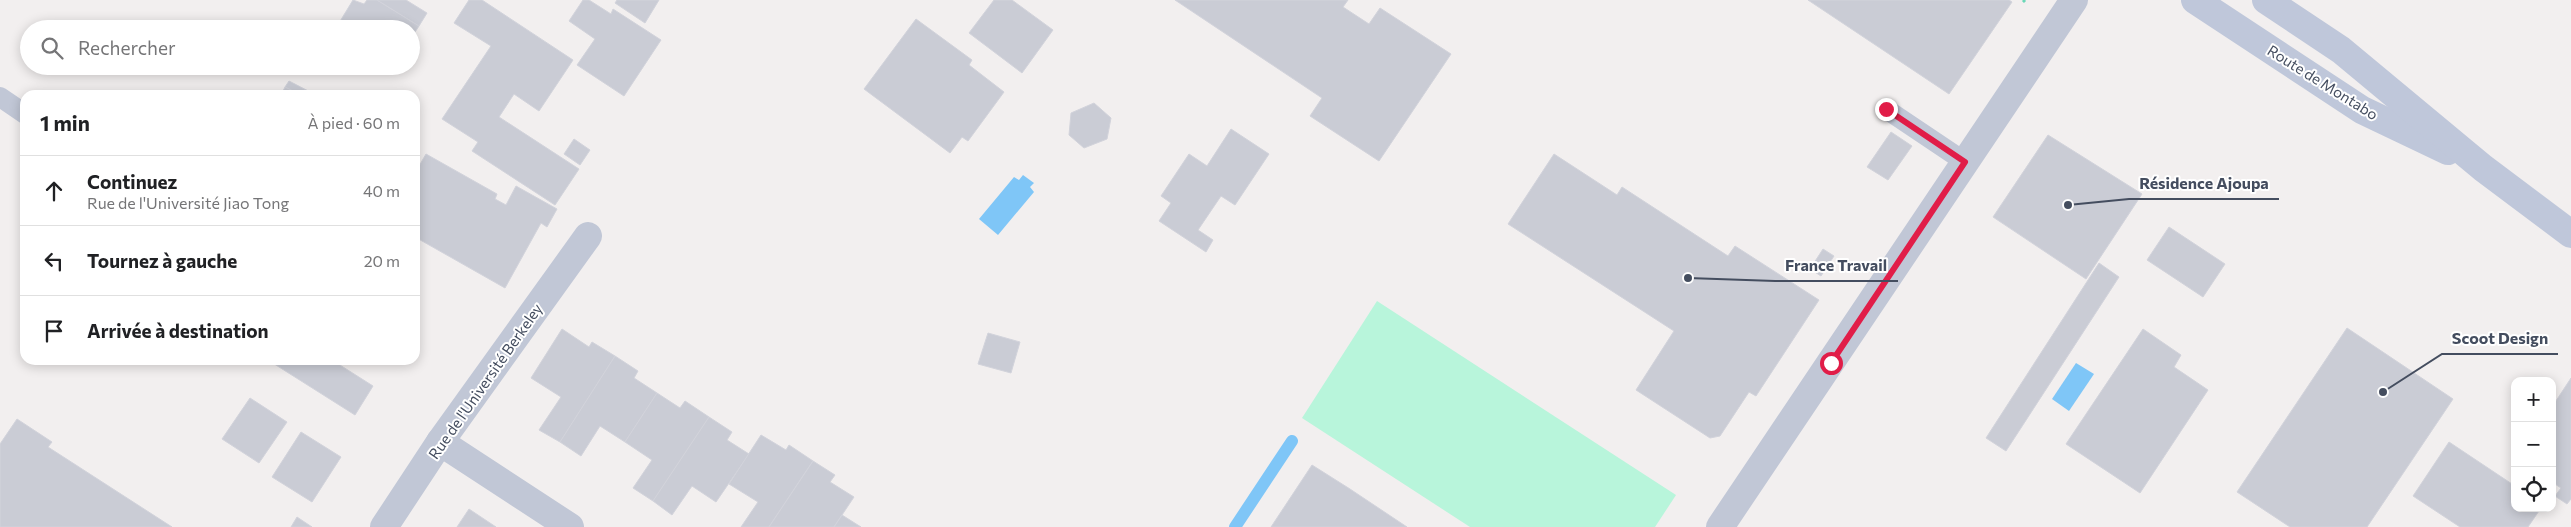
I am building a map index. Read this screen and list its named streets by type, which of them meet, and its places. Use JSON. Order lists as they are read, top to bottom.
{
  "streets": {
    "main road": ["Route de Montabo"],
    "street": ["Rue de l'Université Berkeley"]
  },
  "places": ["Résidence Ajoupa", "France Travail", "Scoot Design"],
  "page": {
    "search": "Rechercher",
    "heading": ["1 min", "À pied · 60 m"],
    "list": [
      ["Continuez", "Rue de l'Université Jiao Tong", "40 m"],
      ["Tournez à gauche", "20 m"],
      "Arrivée à destination"
    ],
    "map_buttons": ["+", "−"]
  }
}
